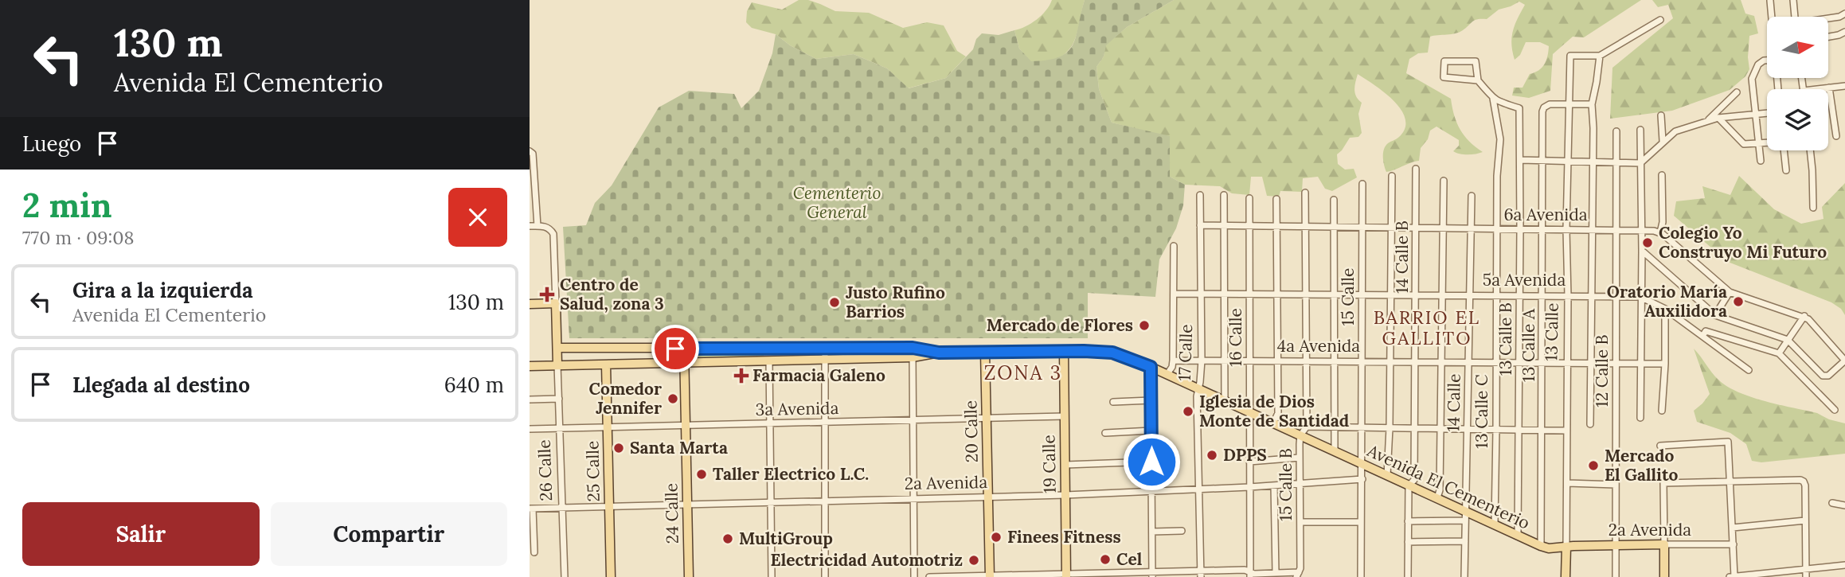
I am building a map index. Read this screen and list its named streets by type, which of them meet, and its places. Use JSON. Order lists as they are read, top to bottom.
{
  "streets": {
    "main road": [
      "13 Calle",
      "20 Calle",
      "19 Calle",
      "26 Calle",
      "25 Calle",
      "2a Avenida",
      "Avenida El Cementerio",
      "24 Calle"
    ],
    "street": [
      "6a Avenida",
      "14 Calle B",
      "5a Avenida",
      "15 Calle",
      "16 Calle",
      "13 Calle B",
      "13 Calle A",
      "4a Avenida",
      "17 Calle",
      "12 Calle B",
      "14 Calle",
      "3a Avenida",
      "13 Calle C",
      "15 Calle B"
    ]
  },
  "crossings": [
    ["6a Avenida", "14 Calle B"],
    ["6a Avenida", "15 Calle"],
    ["6a Avenida", "13 Calle"],
    ["6a Avenida", "16 Calle"],
    ["6a Avenida", "13 Calle B"],
    ["6a Avenida", "13 Calle A"],
    ["6a Avenida", "17 Calle"],
    ["6a Avenida", "12 Calle B"],
    ["6a Avenida", "14 Calle"],
    ["6a Avenida", "13 Calle C"],
    ["6a Avenida", "15 Calle B"],
    ["14 Calle B", "5a Avenida"],
    ["14 Calle B", "4a Avenida"],
    ["14 Calle B", "Avenida El Cementerio"],
    ["5a Avenida", "15 Calle"],
    ["5a Avenida", "13 Calle"],
    ["5a Avenida", "16 Calle"],
    ["5a Avenida", "13 Calle B"],
    ["5a Avenida", "13 Calle A"],
    ["5a Avenida", "17 Calle"],
    ["5a Avenida", "12 Calle B"],
    ["5a Avenida", "14 Calle"],
    ["5a Avenida", "13 Calle C"],
    ["5a Avenida", "15 Calle B"],
    ["15 Calle", "4a Avenida"],
    ["15 Calle", "2a Avenida"],
    ["15 Calle", "Avenida El Cementerio"],
    ["13 Calle", "13 Calle A"],
    ["13 Calle", "4a Avenida"],
    ["13 Calle", "2a Avenida"],
    ["13 Calle", "Avenida El Cementerio"],
    ["16 Calle", "4a Avenida"],
    ["16 Calle", "2a Avenida"],
    ["16 Calle", "Avenida El Cementerio"],
    ["13 Calle B", "4a Avenida"],
    ["13 Calle B", "13 Calle C"],
    ["13 Calle B", "Avenida El Cementerio"],
    ["13 Calle A", "4a Avenida"],
    ["13 Calle A", "Avenida El Cementerio"],
    ["4a Avenida", "17 Calle"],
    ["4a Avenida", "12 Calle B"],
    ["4a Avenida", "14 Calle"],
    ["4a Avenida", "13 Calle C"],
    ["4a Avenida", "15 Calle B"],
    ["17 Calle", "2a Avenida"],
    ["17 Calle", "Avenida El Cementerio"],
    ["12 Calle B", "2a Avenida"],
    ["14 Calle", "Avenida El Cementerio"],
    ["3a Avenida", "20 Calle"],
    ["3a Avenida", "19 Calle"],
    ["3a Avenida", "26 Calle"],
    ["3a Avenida", "25 Calle"],
    ["3a Avenida", "24 Calle"],
    ["13 Calle C", "Avenida El Cementerio"],
    ["20 Calle", "2a Avenida"],
    ["20 Calle", "Avenida El Cementerio"],
    ["19 Calle", "2a Avenida"],
    ["19 Calle", "Avenida El Cementerio"],
    ["26 Calle", "2a Avenida"],
    ["26 Calle", "Avenida El Cementerio"],
    ["25 Calle", "2a Avenida"],
    ["25 Calle", "Avenida El Cementerio"],
    ["2a Avenida", "15 Calle B"],
    ["2a Avenida", "24 Calle"],
    ["15 Calle B", "Avenida El Cementerio"],
    ["Avenida El Cementerio", "24 Calle"]
  ],
  "districts": ["BARRIO EL GALLITO", "ZONA 3"],
  "parks": ["Cementerio General"],
  "places": {
    "other": [
      "Colegio Yo Construyo Mi Futuro",
      "Oratorio María Auxilidora",
      "Justo Rufino Barrios",
      "Mercado de Flores",
      "Comedor Jennifer",
      "Iglesia de Dios Monte de Santidad",
      "Santa Marta",
      "DPPS",
      "Mercado El Gallito",
      "Taller Electrico L.C.",
      "Finees Fitness",
      "MultiGroup",
      "Cel",
      "Electricidad Automotriz"
    ],
    "health": ["Centro de Salud, zona 3", "Farmacia Galeno"]
  },
  "north": "right",
  "page": {
    "turn": ["130 m", "Avenida El Cementerio"],
    "then": "Luego",
    "heading": ["2 min", "770 m · 09:08"],
    "list": [
      {
        "name": "Gira a la izquierda",
        "note": "Avenida El Cementerio",
        "value": "130 m"
      },
      {
        "name": "Llegada al destino",
        "value": "640 m"
      }
    ],
    "buttons": ["Salir", "Compartir"]
  }
}
